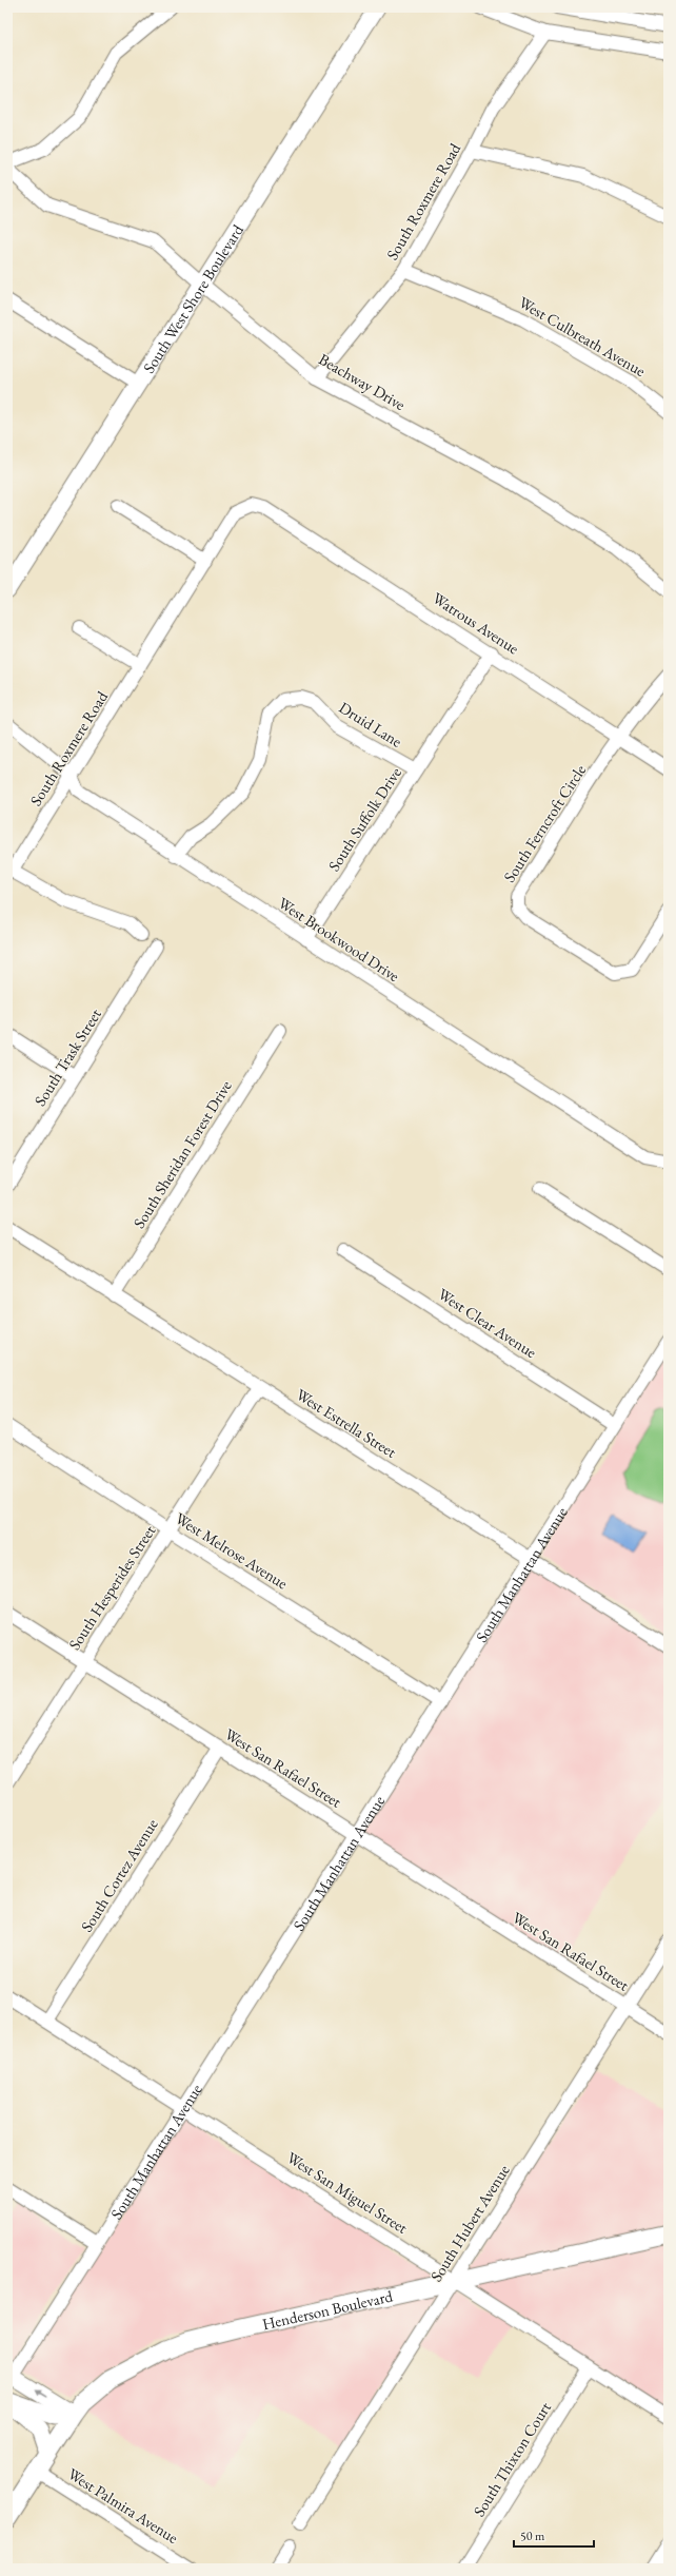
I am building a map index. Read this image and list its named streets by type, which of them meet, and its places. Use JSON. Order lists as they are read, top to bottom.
{
  "streets": {
    "main road": ["Henderson Boulevard"],
    "street": [
      "South Roxmere Road",
      "South West Shore Boulevard",
      "West Culbreath Avenue",
      "Beachway Drive",
      "Watrous Avenue",
      "Druid Lane",
      "South Suffolk Drive",
      "South Ferncroft Circle",
      "West Brookwood Drive",
      "South Trask Street",
      "South Sheridan Forest Drive",
      "West Clear Avenue",
      "West Estrella Street",
      "West Melrose Avenue",
      "South Manhattan Avenue",
      "South Hesperides Street",
      "West San Rafael Street",
      "South Cortez Avenue",
      "West San Miguel Street",
      "South Hubert Avenue",
      "South Thixton Court",
      "West Palmira Avenue"
    ]
  },
  "crossings": [
    ["South Roxmere Road", "West Culbreath Avenue"],
    ["South Roxmere Road", "Beachway Drive"],
    ["South Roxmere Road", "Watrous Avenue"],
    ["South Roxmere Road", "West Brookwood Drive"],
    ["South West Shore Boulevard", "Beachway Drive"],
    ["Watrous Avenue", "South Suffolk Drive"],
    ["Watrous Avenue", "South Ferncroft Circle"],
    ["Druid Lane", "South Suffolk Drive"],
    ["Druid Lane", "West Brookwood Drive"],
    ["South Suffolk Drive", "West Brookwood Drive"],
    ["South Sheridan Forest Drive", "West Estrella Street"],
    ["West Clear Avenue", "South Manhattan Avenue"],
    ["West Estrella Street", "South Manhattan Avenue"],
    ["West Estrella Street", "South Hesperides Street"],
    ["West Melrose Avenue", "South Manhattan Avenue"],
    ["West Melrose Avenue", "South Hesperides Street"],
    ["South Manhattan Avenue", "West San Rafael Street"],
    ["South Manhattan Avenue", "West San Miguel Street"],
    ["South Hesperides Street", "West San Rafael Street"],
    ["West San Rafael Street", "South Cortez Avenue"],
    ["West San Rafael Street", "South Hubert Avenue"],
    ["South Cortez Avenue", "West San Miguel Street"],
    ["West San Miguel Street", "South Hubert Avenue"],
    ["West San Miguel Street", "Henderson Boulevard"],
    ["West San Miguel Street", "South Thixton Court"],
    ["South Hubert Avenue", "Henderson Boulevard"]
  ],
  "scale_bar": "50 m"
}
